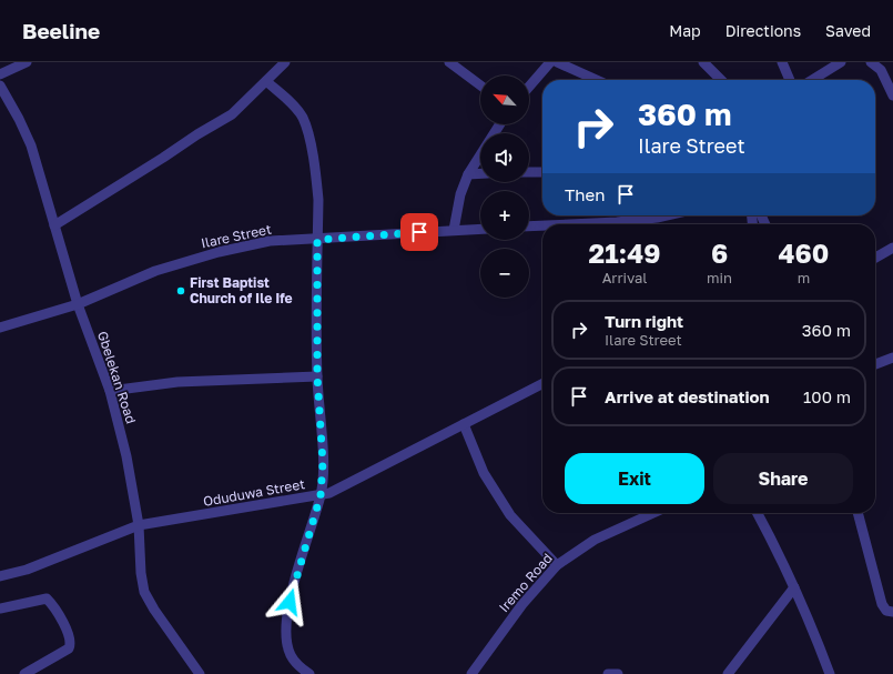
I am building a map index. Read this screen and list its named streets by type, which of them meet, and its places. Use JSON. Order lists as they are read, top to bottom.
{
  "streets": {
    "street": [
      "Ilare Street",
      "Gbelekan Road",
      "Oduduwa Street",
      "Iremo Road"
    ]
  },
  "crossings": [
    ["Ilare Street", "Gbelekan Road"],
    ["Gbelekan Road", "Oduduwa Street"]
  ],
  "places": ["First Baptist Church of Ile Ife"],
  "north": "top left",
  "page": {
    "header": "Beeline",
    "nav": ["Map", "Directions", "Saved"],
    "map_buttons": ["+", "−"],
    "turn": ["360 m", "Ilare Street"],
    "then": "Then",
    "eta": [
      "21:49",
      "Arrival",
      "6",
      "min",
      "460",
      "m"
    ],
    "list": [
      {
        "name": "Turn right",
        "note": "Ilare Street",
        "value": "360 m"
      },
      {
        "name": "Arrive at destination",
        "value": "100 m"
      }
    ],
    "buttons": ["Exit", "Share"]
  }
}
